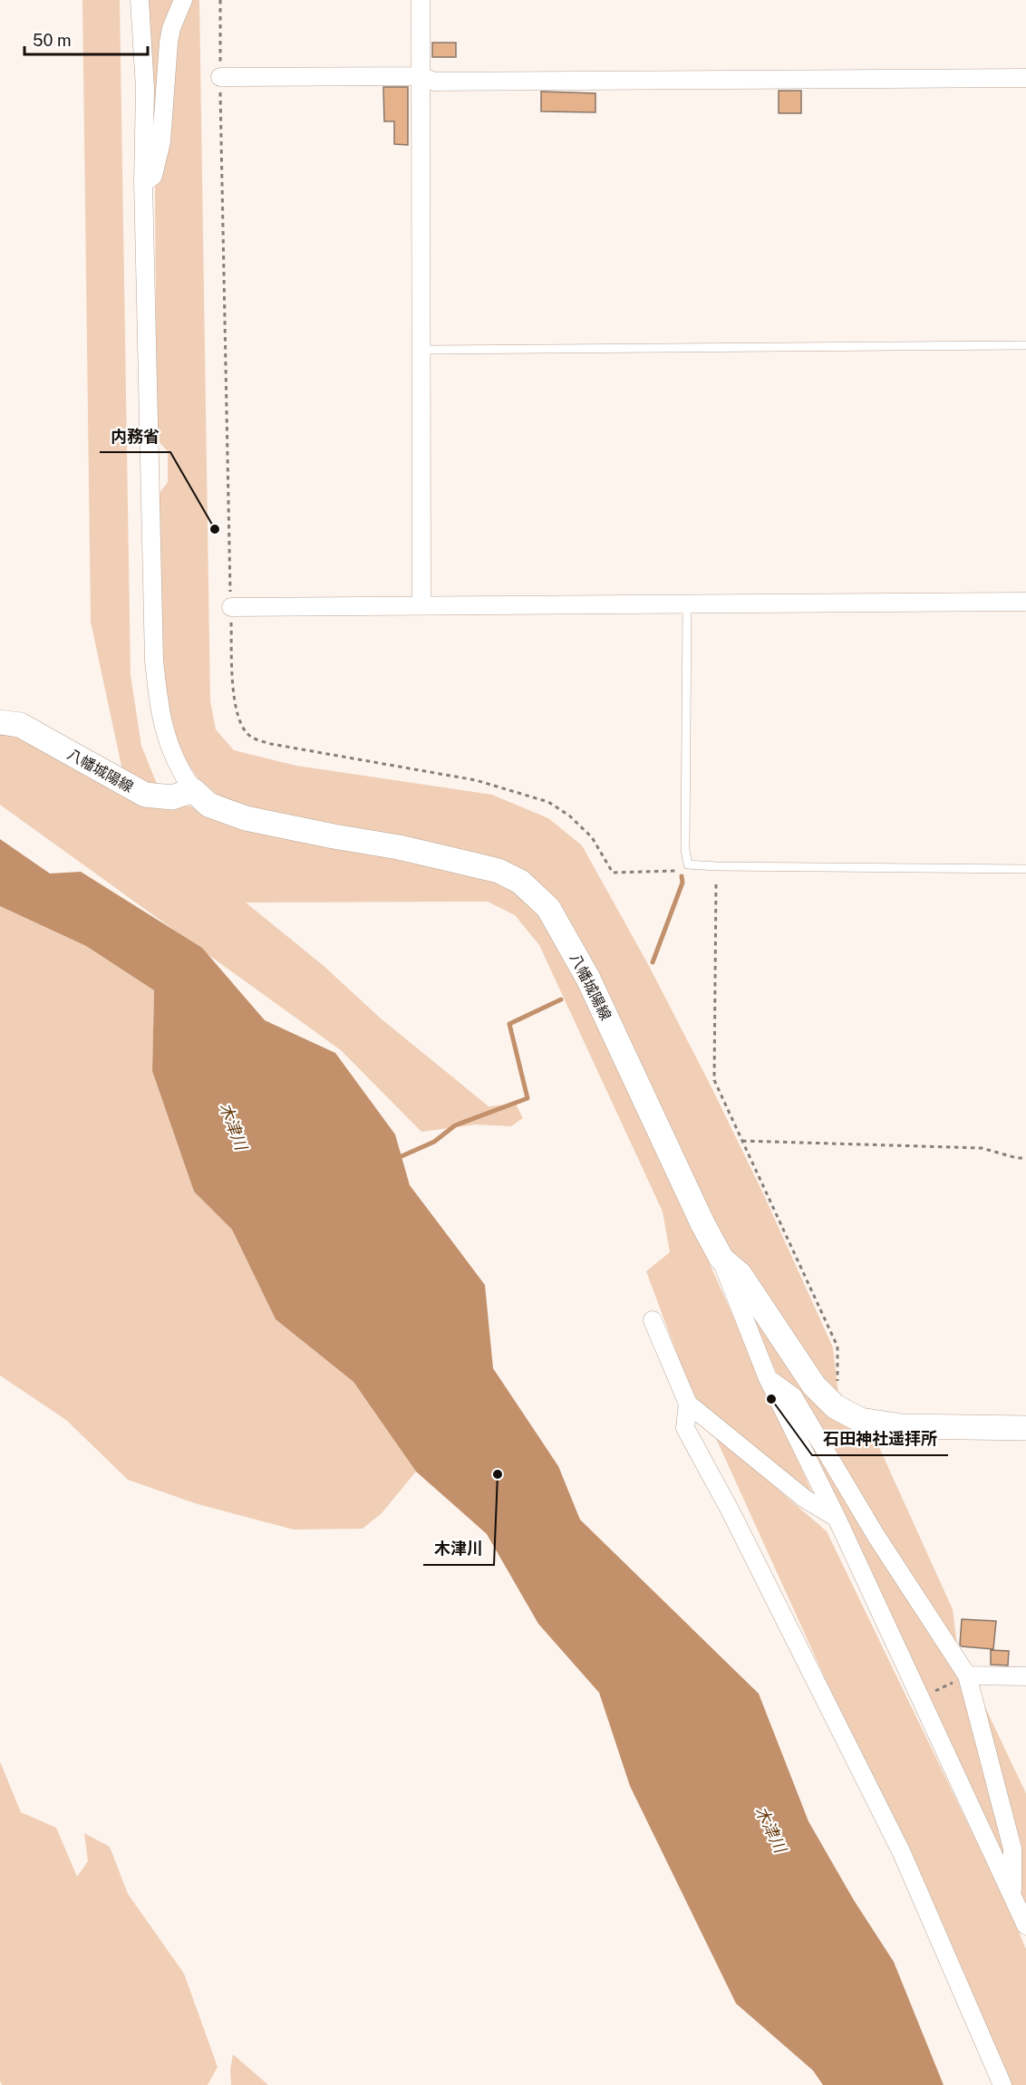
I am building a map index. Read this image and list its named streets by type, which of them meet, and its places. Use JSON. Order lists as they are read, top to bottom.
{
  "streets": {
    "main road": ["八幡城陽線"]
  },
  "water": ["木津川"],
  "places": ["内務省", "石田神社遥拝所", "木津川"],
  "scale_bar": "50 m"
}
